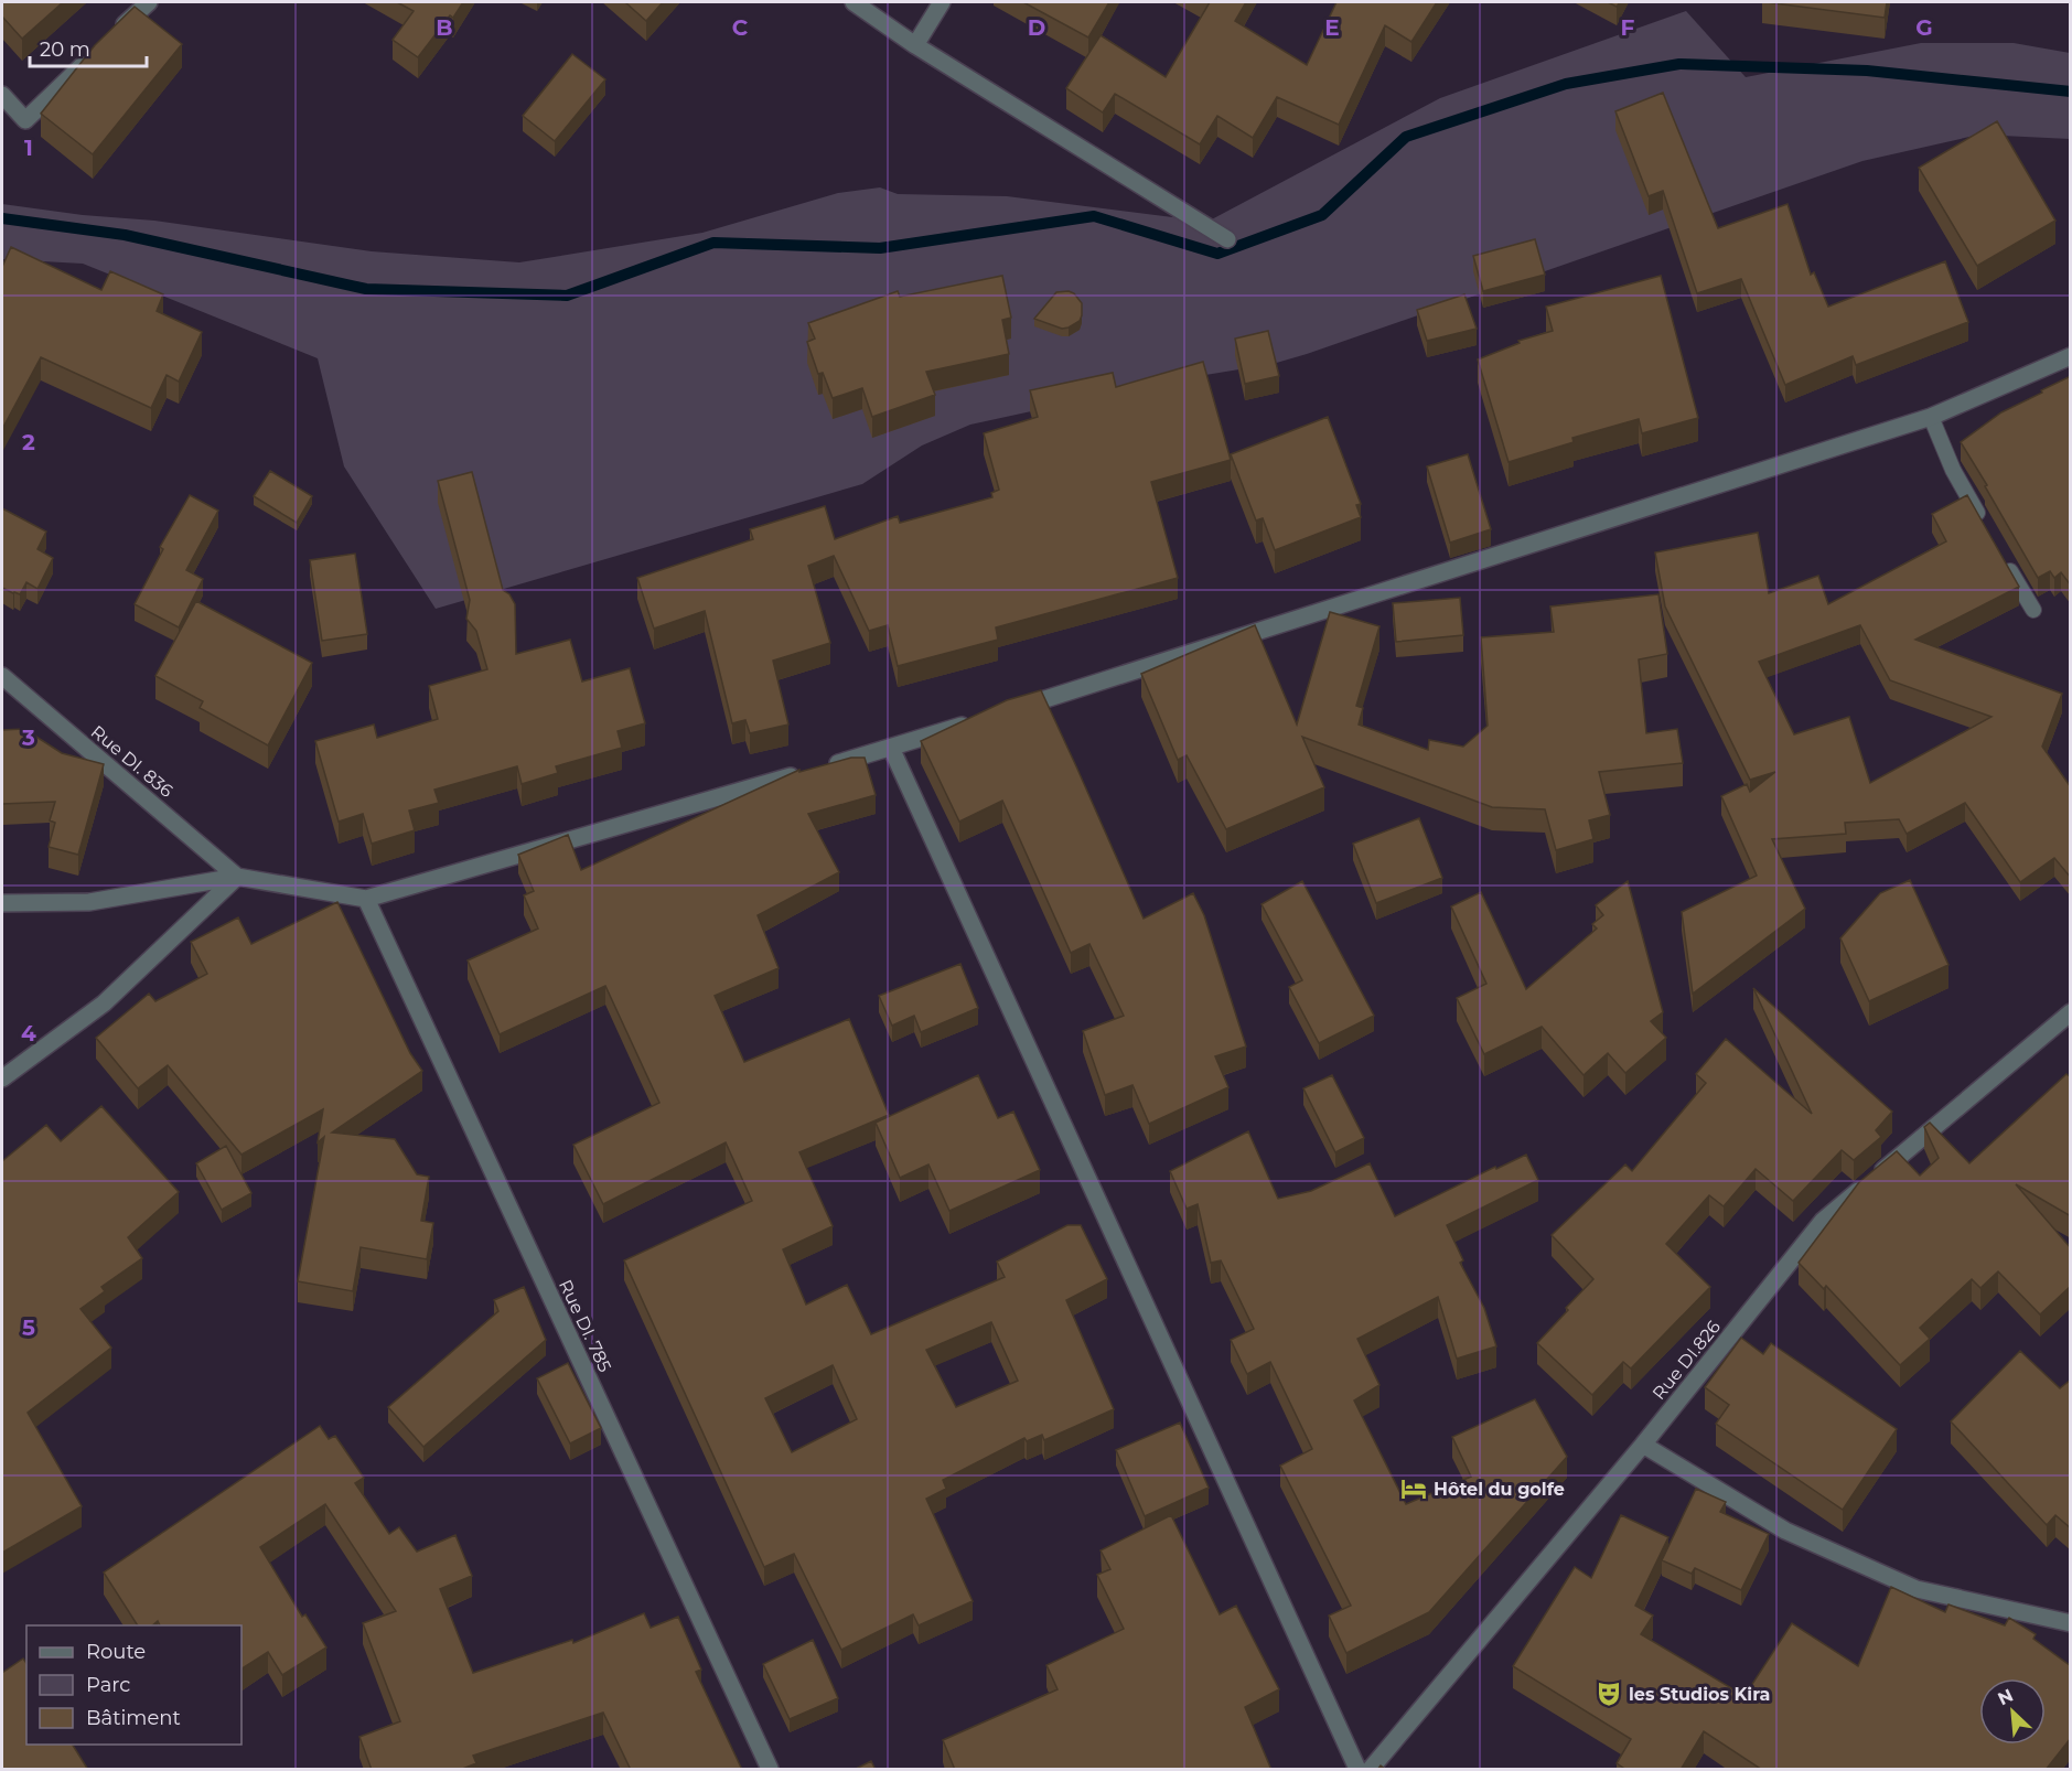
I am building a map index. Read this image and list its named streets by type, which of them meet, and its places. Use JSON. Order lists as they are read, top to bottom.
{
  "streets": {
    "street": ["Rue DI. 836", "Rue DI. 785", "Rue DI.826"]
  },
  "places": {
    "hotel": ["Hôtel du golfe"],
    "theatre": ["les Studios Kira"]
  },
  "legend": ["Route", "Parc", "Bâtiment"],
  "scale_bar": "20 m",
  "north": "top left",
  "grid": {
    "columns": [
      "B",
      "C",
      "D",
      "E",
      "F",
      "G"
    ],
    "rows": [
      "1",
      "2",
      "3",
      "4",
      "5"
    ]
  }
}
